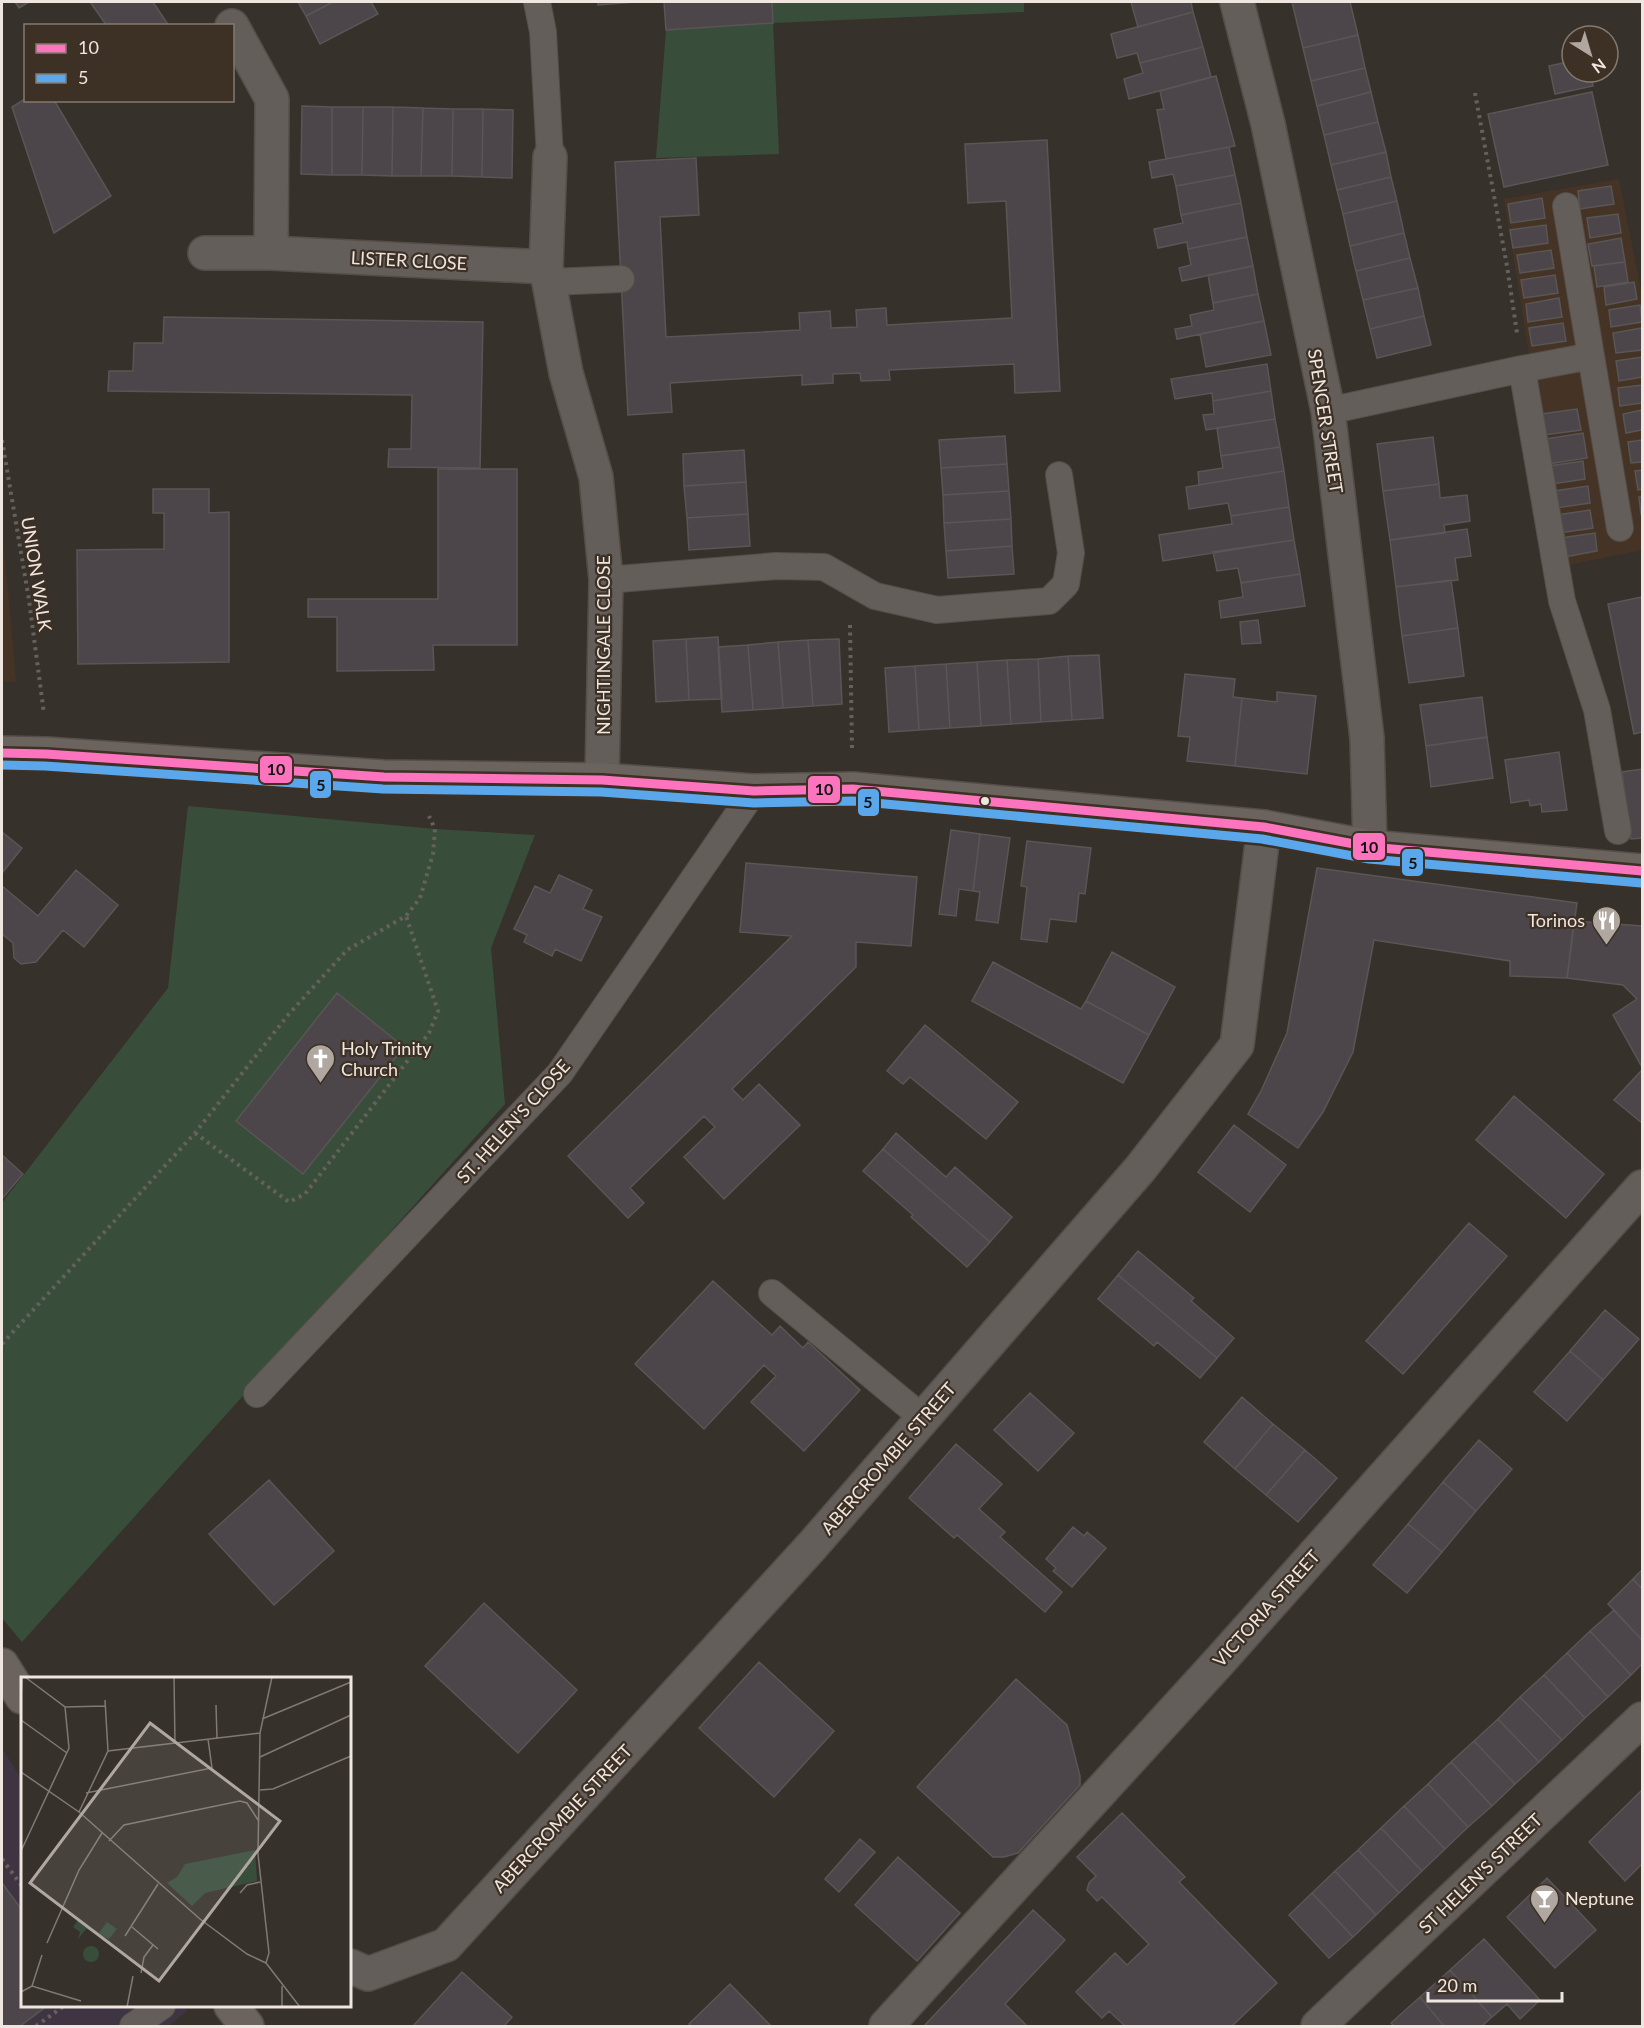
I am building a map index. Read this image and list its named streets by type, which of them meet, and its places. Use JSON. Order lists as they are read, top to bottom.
{
  "streets": {
    "street": [
      "LISTER CLOSE",
      "SPENCER STREET",
      "NIGHTINGALE CLOSE",
      "ABERCROMBIE STREET",
      "VICTORIA STREET",
      "ST HELEN'S STREET"
    ],
    "lane": ["ST. HELEN'S CLOSE"],
    "path": ["UNION WALK"]
  },
  "crossings": [
    ["LISTER CLOSE", "NIGHTINGALE CLOSE"]
  ],
  "places": {
    "restaurant": ["Torinos"],
    "church": ["Holy Trinity Church"],
    "bar": ["Neptune"]
  },
  "lines": ["transit line 10", "transit line 5"],
  "legend": ["10", "5"],
  "scale_bar": "20 m",
  "north": "bottom right"
}
